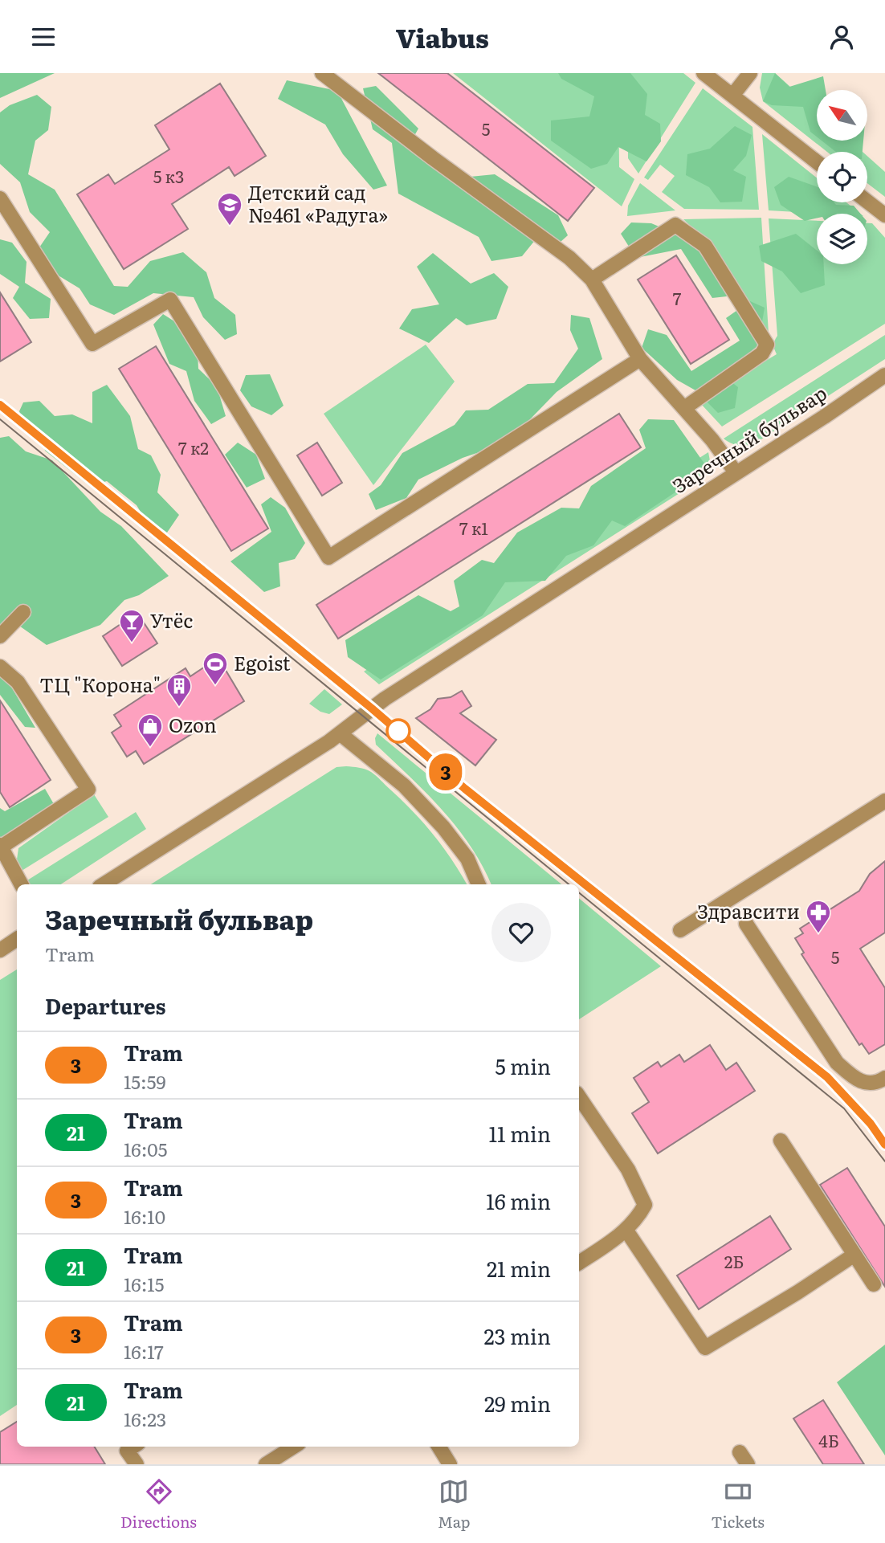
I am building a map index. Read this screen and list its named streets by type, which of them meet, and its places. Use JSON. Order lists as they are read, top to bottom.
{
  "streets": {
    "street": ["Заречный бульвар"]
  },
  "places": {
    "school or university": ["Детский сад №461 «Радуга»"],
    "bar": ["Утёс"],
    "sports": ["Egoist"],
    "building": ["ТЦ \"Корона\""],
    "shop": ["Ozon"],
    "pharmacy": ["Здравсити"]
  },
  "lines": ["tram line 3"],
  "house_numbers": [
    "5",
    "5 к3",
    "7",
    "7 к2",
    "7 к1",
    "5",
    "2Б",
    "4Б"
  ],
  "north": "top left",
  "page": {
    "header": "Viabus",
    "on_map": "3",
    "heading": [
      ["Заречный бульвар", "Tram"],
      "Departures"
    ],
    "list": [
      {
        "mark": "3",
        "name": "Tram",
        "note": "15:59",
        "value": "5 min"
      },
      {
        "mark": "21",
        "name": "Tram",
        "note": "16:05",
        "value": "11 min"
      },
      {
        "mark": "3",
        "name": "Tram",
        "note": "16:10",
        "value": "16 min"
      },
      {
        "mark": "21",
        "name": "Tram",
        "note": "16:15",
        "value": "21 min"
      },
      {
        "mark": "3",
        "name": "Tram",
        "note": "16:17",
        "value": "23 min"
      },
      {
        "mark": "21",
        "name": "Tram",
        "note": "16:23",
        "value": "29 min"
      }
    ],
    "tabs": ["Directions", "Map", "Tickets"]
  }
}
